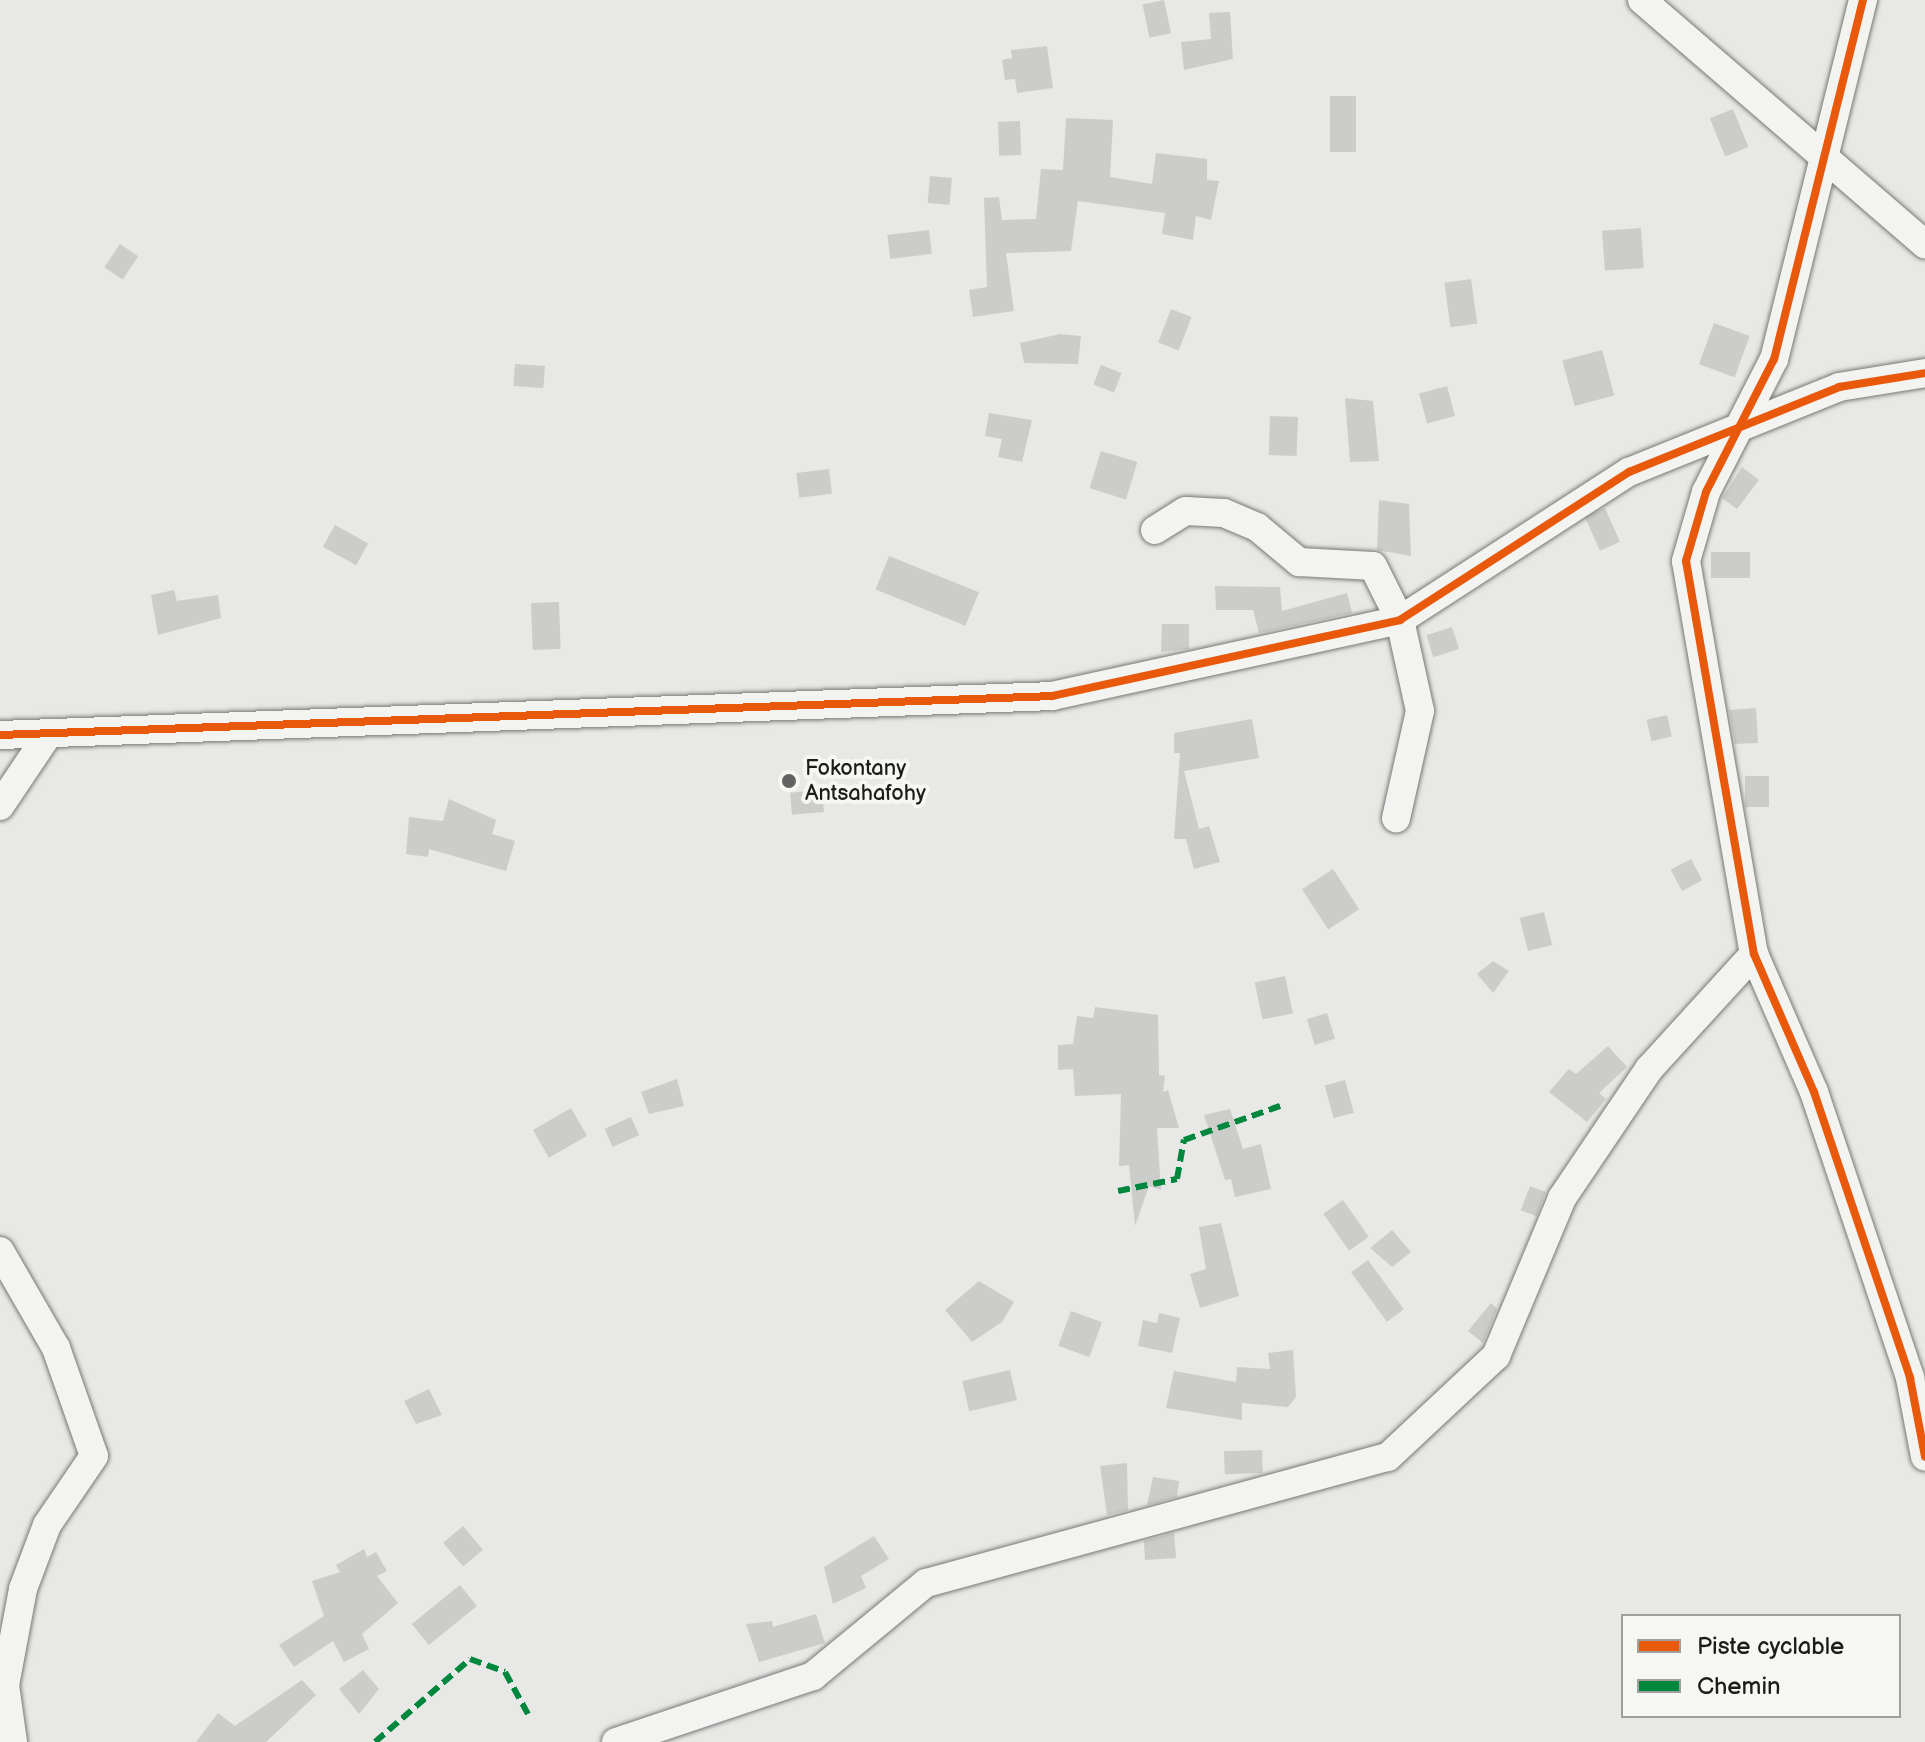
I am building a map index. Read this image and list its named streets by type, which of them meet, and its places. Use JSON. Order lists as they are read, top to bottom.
{
  "places": ["Fokontany Antsahafohy"],
  "legend": ["Piste cyclable", "Chemin"]
}
